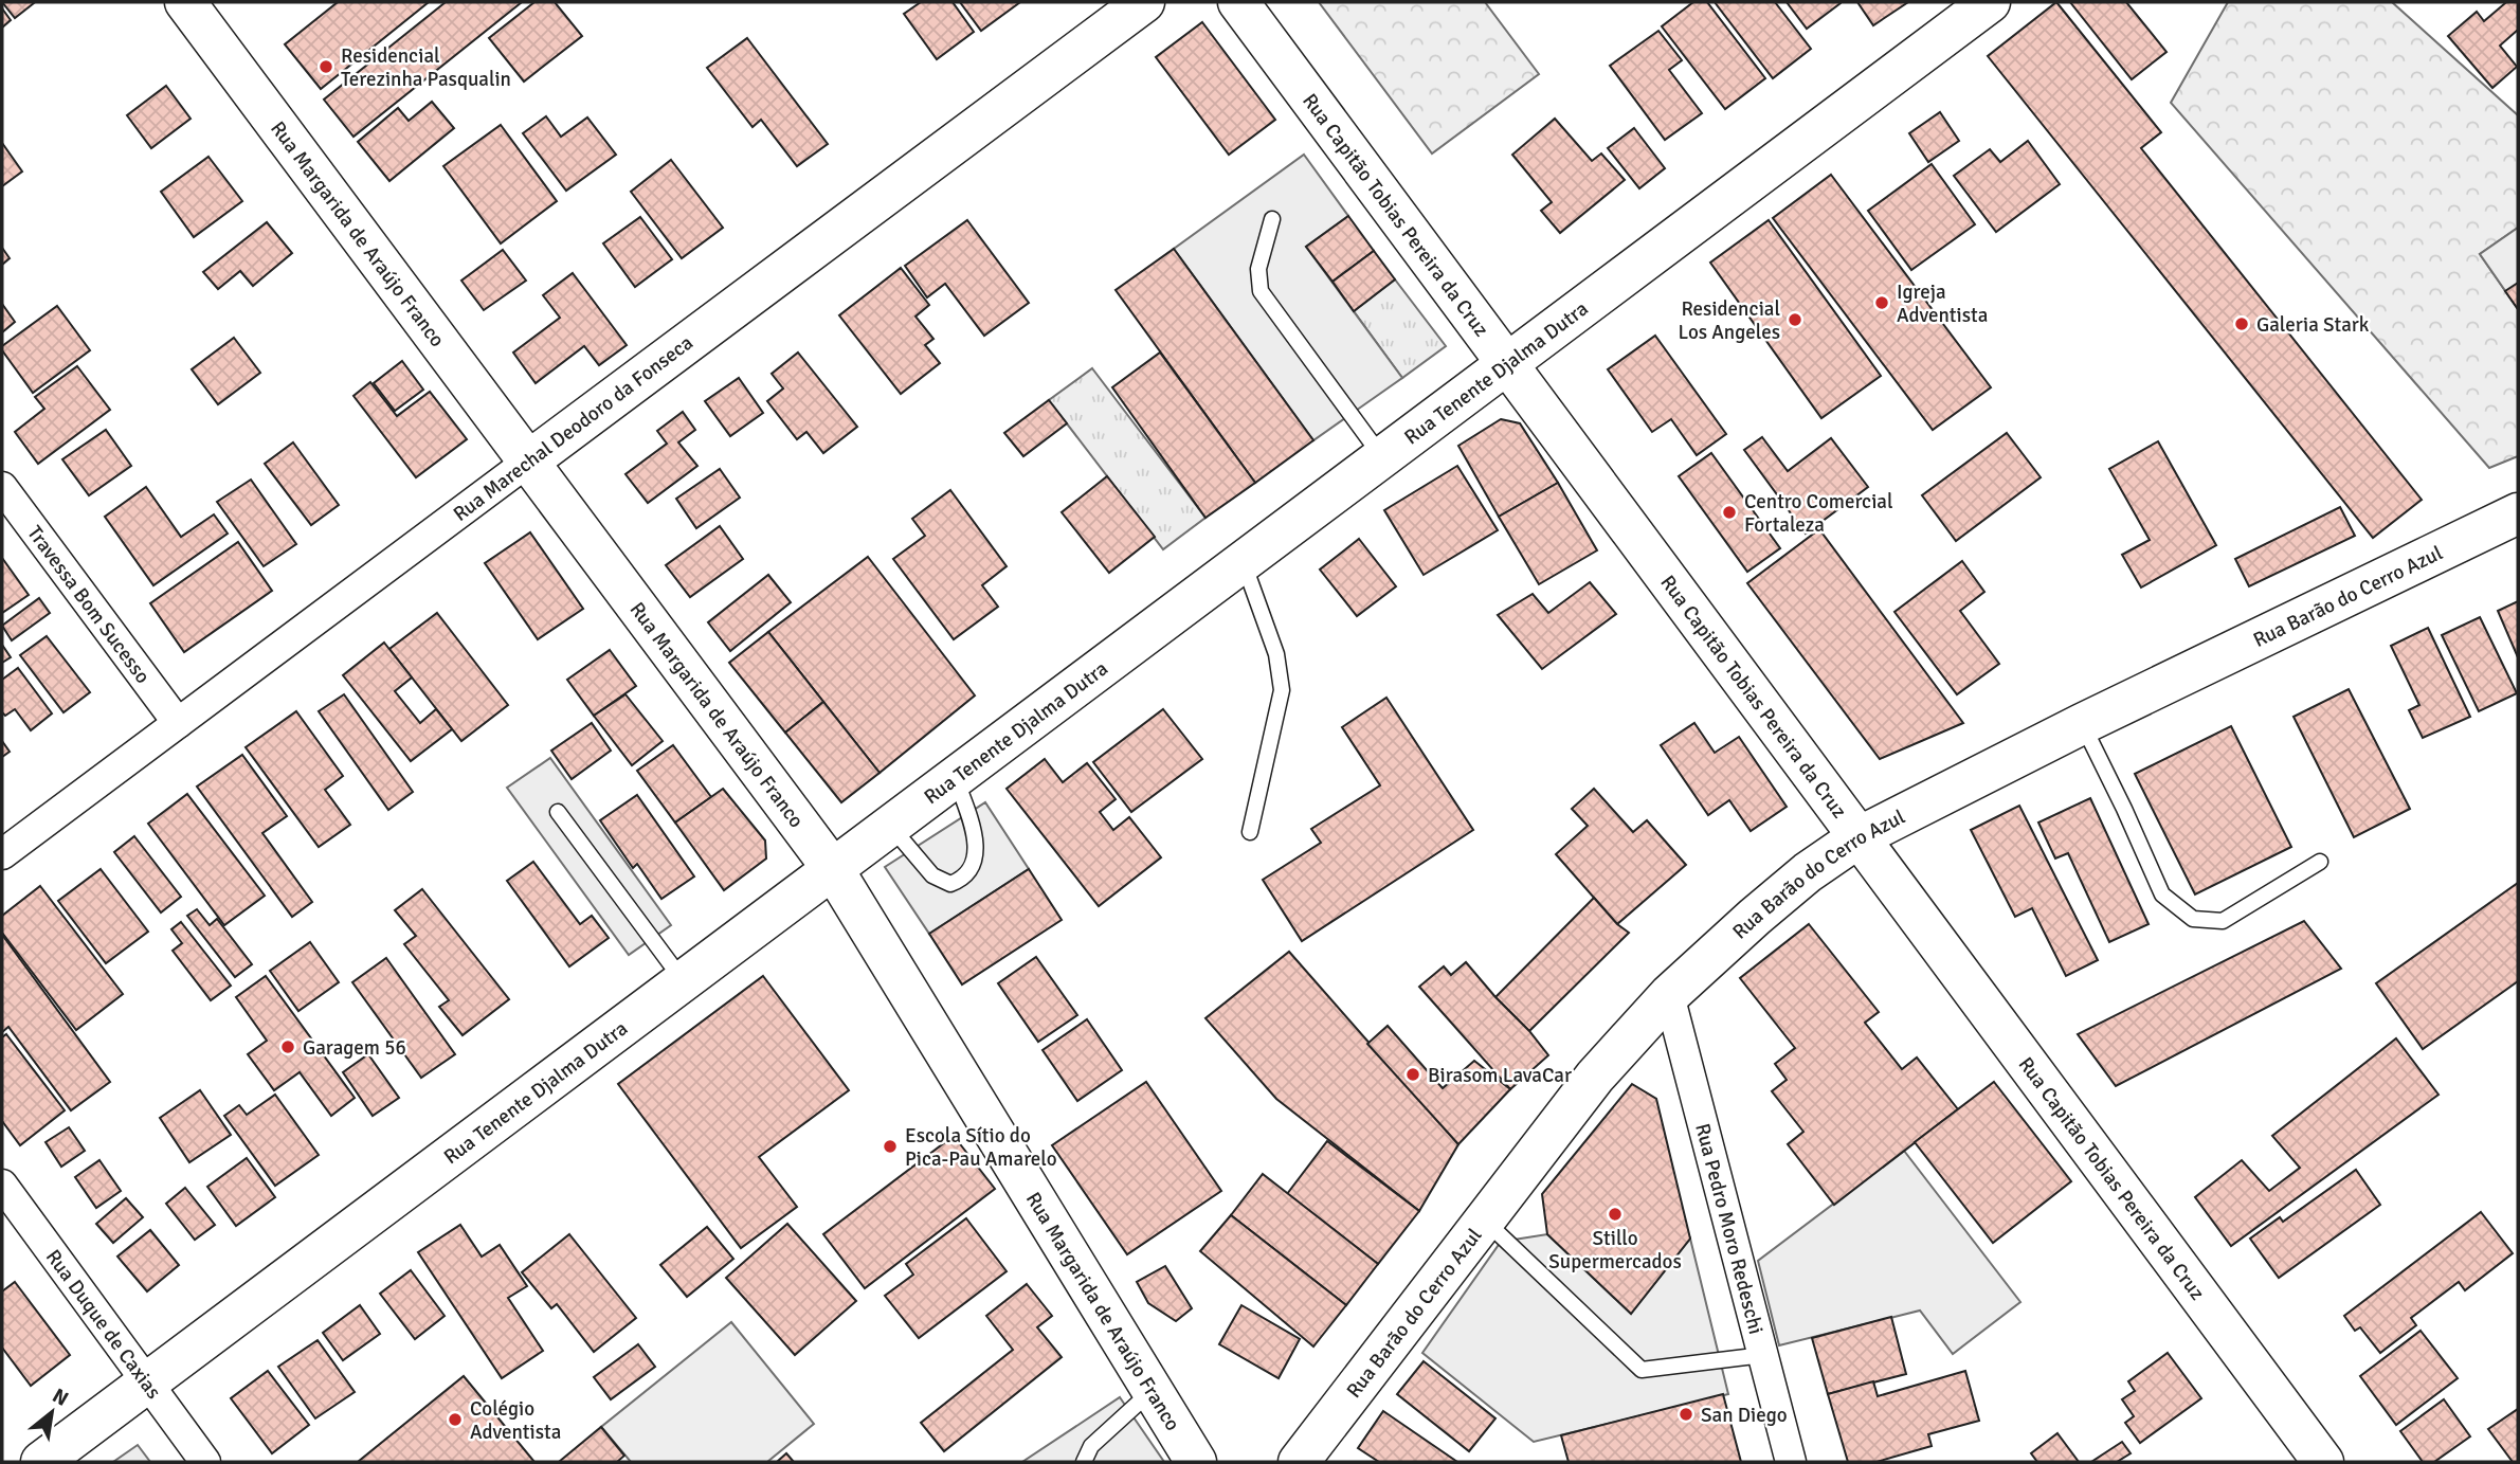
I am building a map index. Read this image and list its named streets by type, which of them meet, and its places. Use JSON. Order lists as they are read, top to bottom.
{
  "streets": {
    "main road": [
      "Rua Capitão Tobias Pereira da Cruz",
      "Rua Margarida de Araújo Franco",
      "Rua Tenente Djalma Dutra",
      "Rua Marechal Deodoro da Fonseca",
      "Rua Barão do Cerro Azul"
    ],
    "street": ["Travessa Bom Sucesso", "Rua Pedro Moro Redeschi", "Rua Duque de Caxias"]
  },
  "crossings": [
    ["Rua Capitão Tobias Pereira da Cruz", "Rua Tenente Djalma Dutra"],
    ["Rua Capitão Tobias Pereira da Cruz", "Rua Barão do Cerro Azul"],
    ["Rua Margarida de Araújo Franco", "Rua Tenente Djalma Dutra"],
    ["Rua Margarida de Araújo Franco", "Rua Marechal Deodoro da Fonseca"],
    ["Rua Tenente Djalma Dutra", "Rua Duque de Caxias"],
    ["Rua Marechal Deodoro da Fonseca", "Travessa Bom Sucesso"],
    ["Rua Barão do Cerro Azul", "Rua Pedro Moro Redeschi"]
  ],
  "places": [
    "Residencial Terezinha Pasqualin",
    "Igreja Adventista",
    "Residencial Los Angeles",
    "Galeria Stark",
    "Centro Comercial Fortaleza",
    "Garagem 56",
    "Birasom LavaCar",
    "Escola Sítio do Pica-Pau Amarelo",
    "Stillo Supermercados",
    "San Diego",
    "Colégio Adventista"
  ],
  "north": "top right"
}
